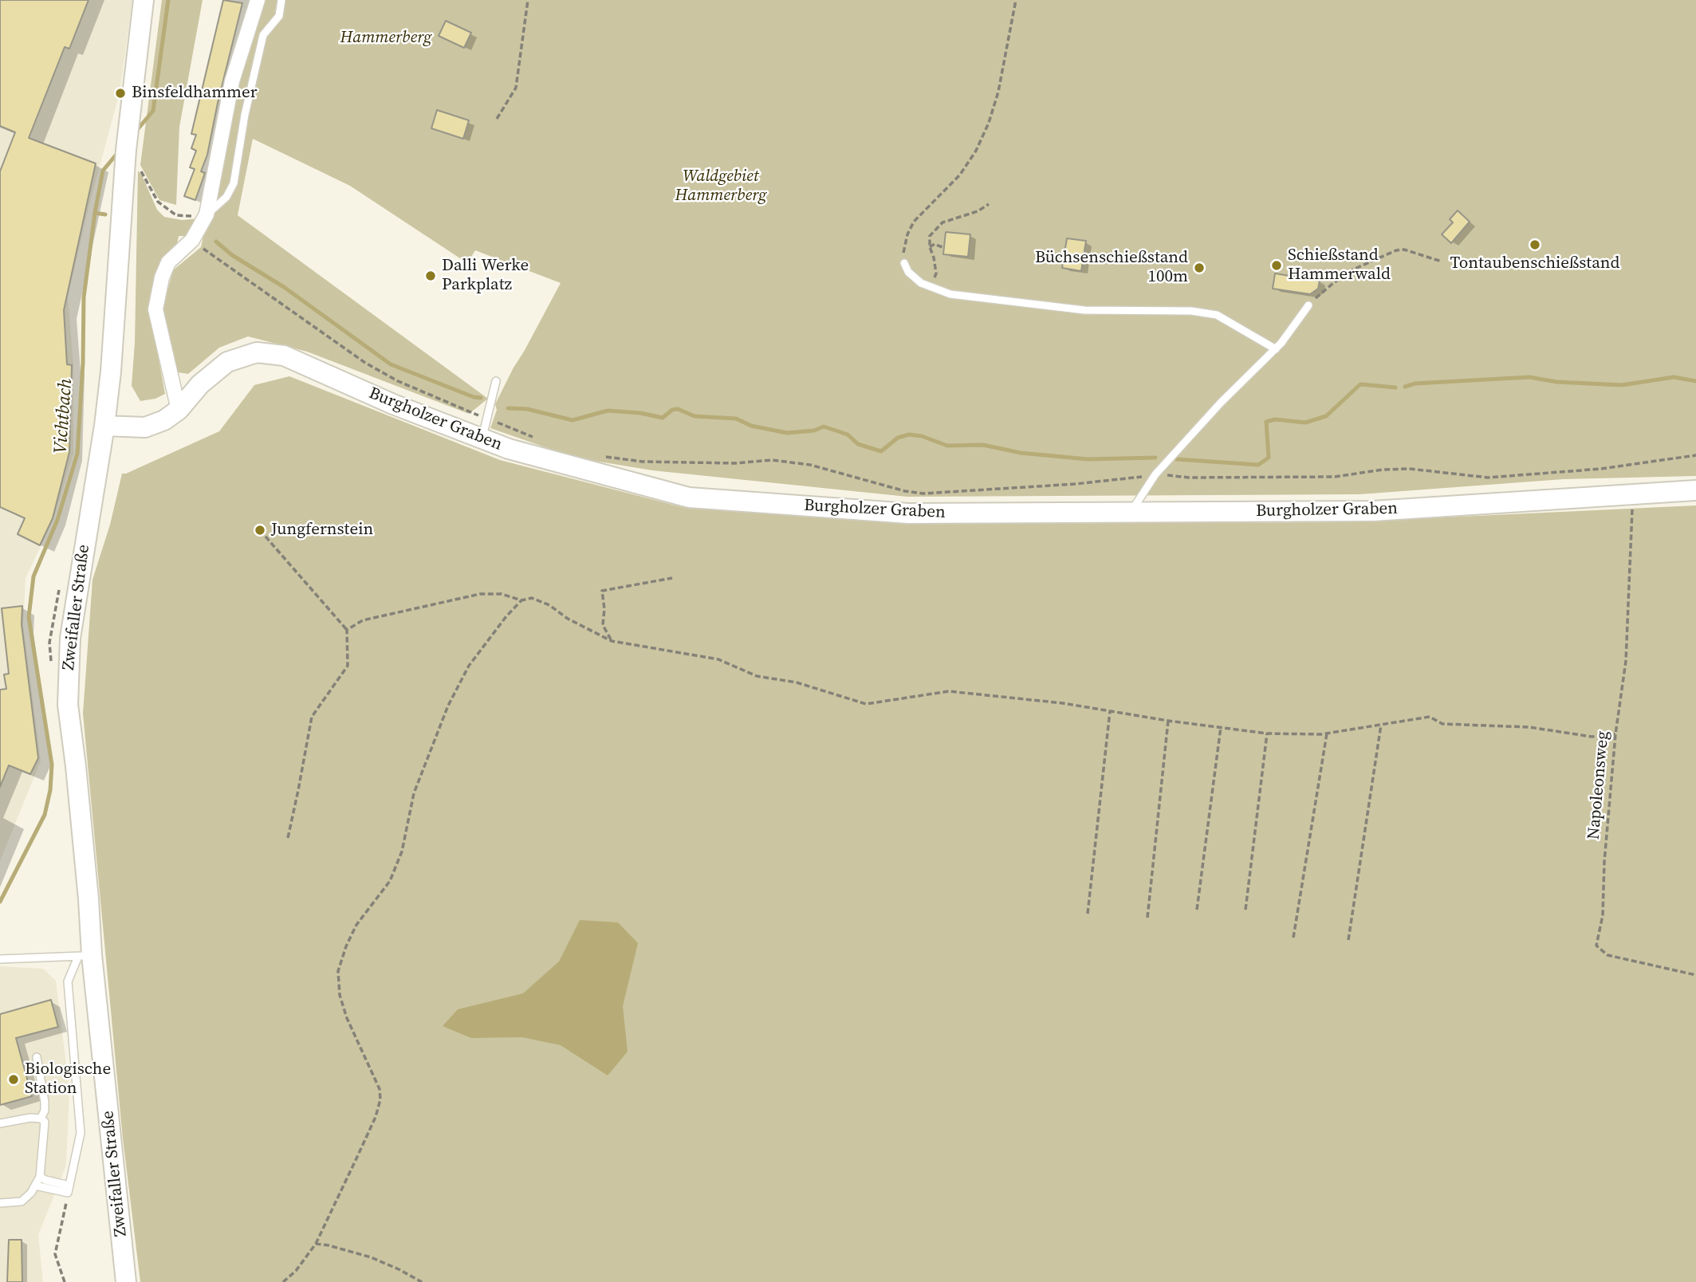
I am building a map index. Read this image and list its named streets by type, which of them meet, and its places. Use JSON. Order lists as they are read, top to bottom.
{
  "streets": {
    "main road": ["Burgholzer Graben", "Zweifaller Straße"],
    "path": ["Napoleonsweg"]
  },
  "crossings": [
    ["Burgholzer Graben", "Zweifaller Straße"]
  ],
  "water": ["Vichtbach"],
  "parks": ["Hammerberg", "Waldgebiet Hammerberg"],
  "places": [
    "Binsfeldhammer",
    "Tontaubenschießstand",
    "Schießstand Hammerwald",
    "Büchsenschießstand 100m",
    "Dalli Werke Parkplatz",
    "Jungfernstein",
    "Biologische Station"
  ]
}
